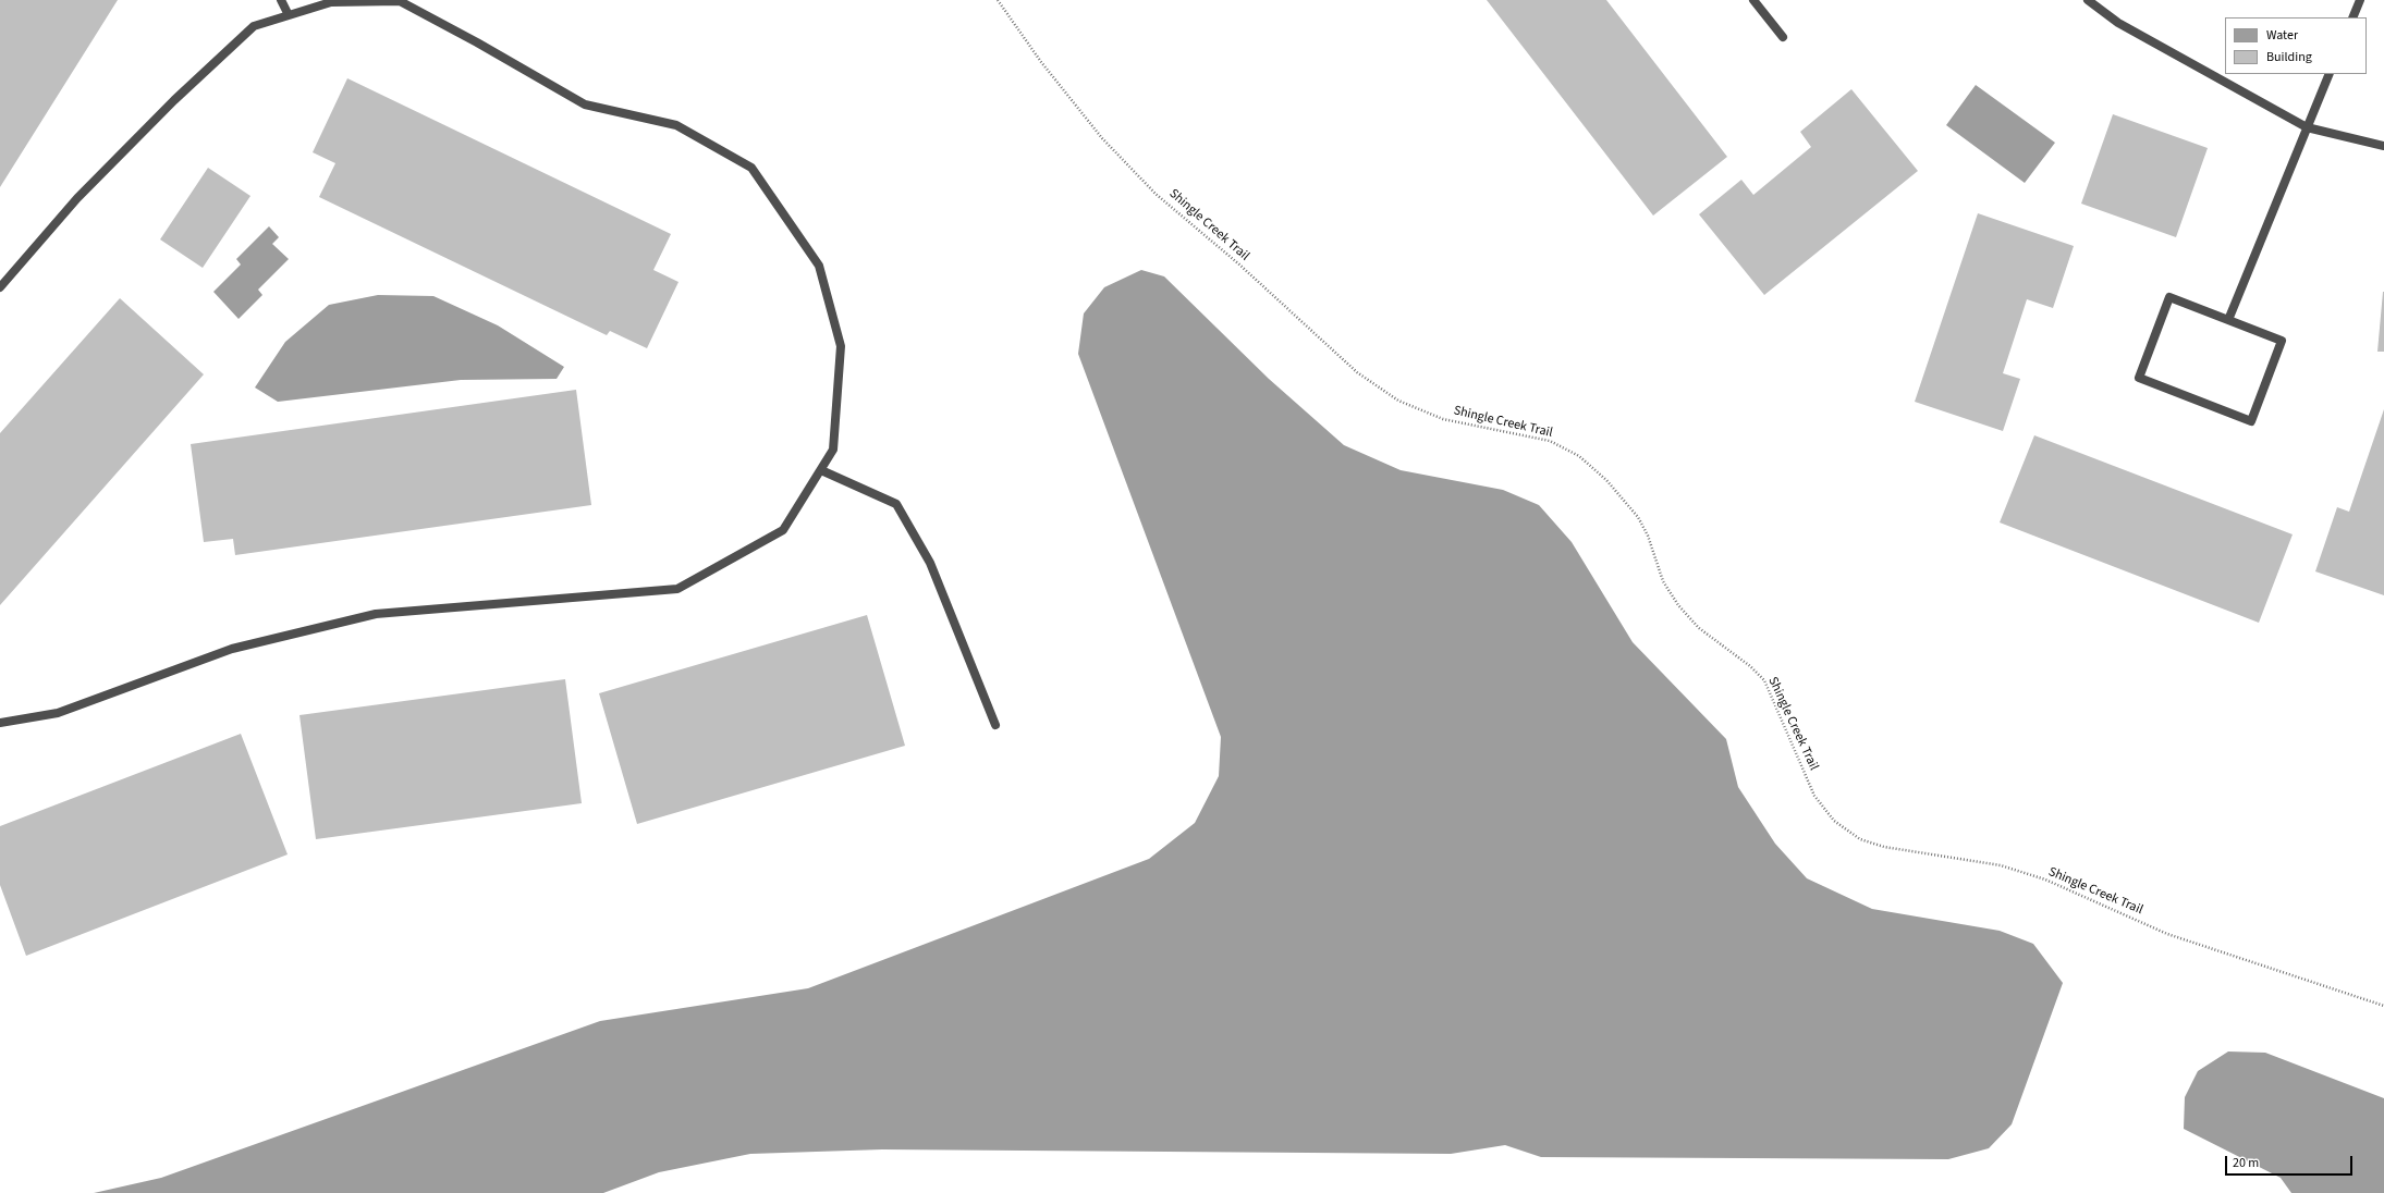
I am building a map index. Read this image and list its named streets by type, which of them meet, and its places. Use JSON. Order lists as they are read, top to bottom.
{
  "streets": {
    "path": ["Shingle Creek Trail"]
  },
  "legend": ["Water", "Building"],
  "scale_bar": "20 m"
}
